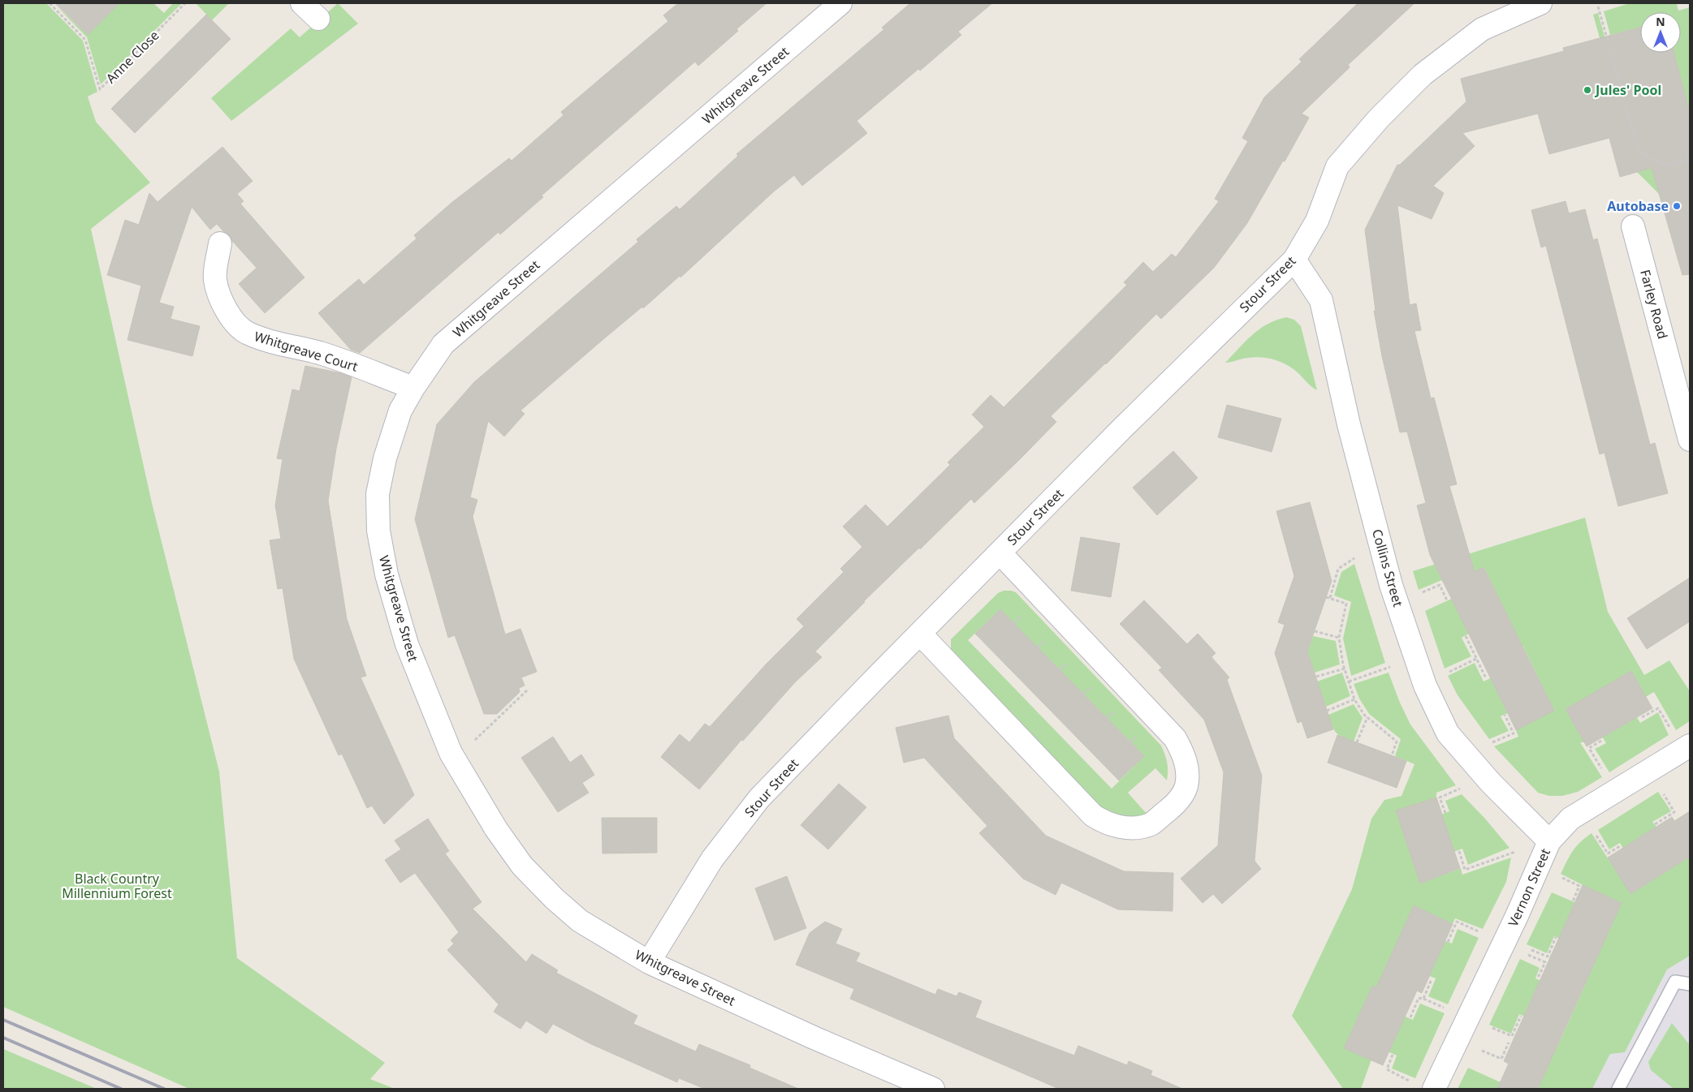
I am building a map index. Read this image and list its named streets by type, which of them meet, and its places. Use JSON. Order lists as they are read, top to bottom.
{
  "streets": {
    "street": [
      "Whitgreave Street",
      "Stour Street",
      "Farley Road",
      "Whitgreave Court",
      "Collins Street",
      "Vernon Street"
    ],
    "path": ["Anne Close"]
  },
  "crossings": [
    ["Whitgreave Street", "Stour Street"],
    ["Whitgreave Street", "Whitgreave Court"],
    ["Stour Street", "Collins Street"],
    ["Collins Street", "Vernon Street"]
  ],
  "parks": ["Black Country Millennium Forest"],
  "places": ["Jules' Pool", "Autobase"],
  "north": "top"
}
